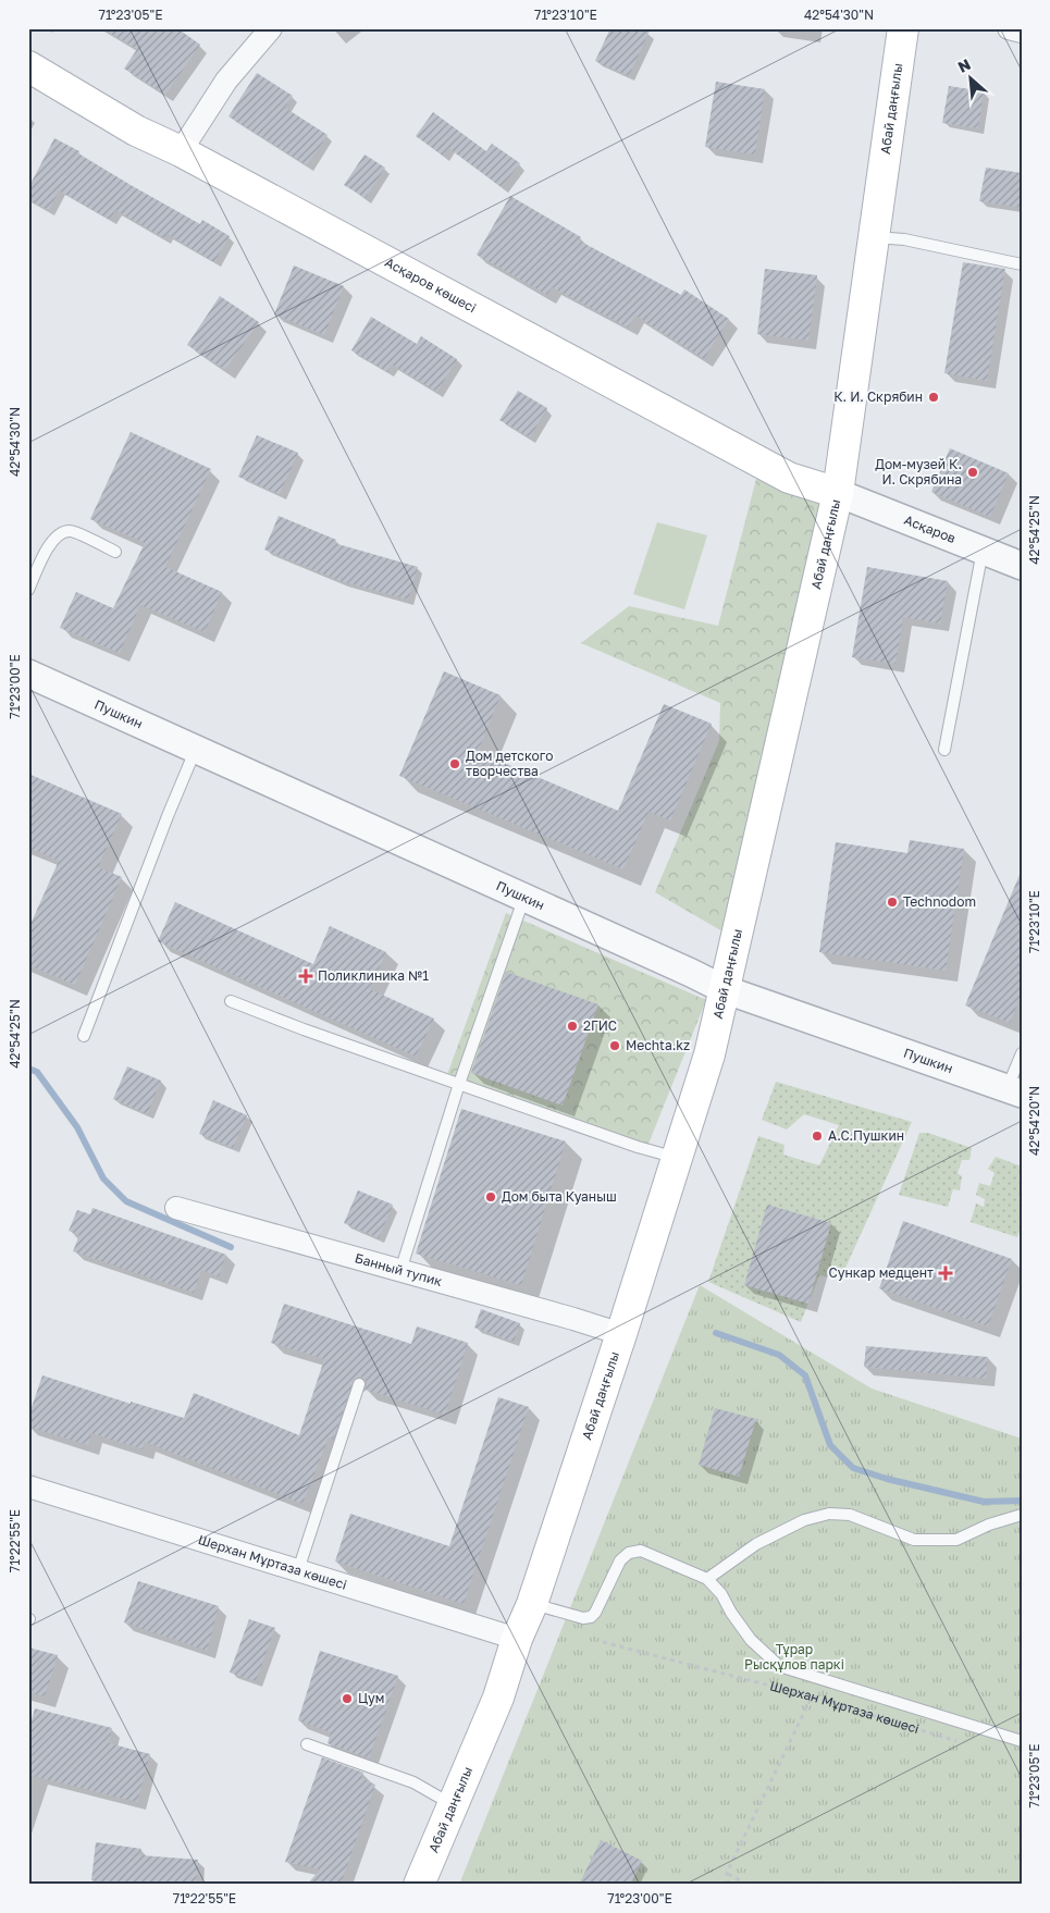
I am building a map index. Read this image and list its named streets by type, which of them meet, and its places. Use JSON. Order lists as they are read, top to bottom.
{
  "streets": {
    "main road": ["Абай даңғылы", "Асқаров көшесі"],
    "street": [
      "Асқаров",
      "Пушкин",
      "Банный тупик",
      "Шерхан Мұртаза көшесі"
    ]
  },
  "crossings": [
    ["Абай даңғылы", "Асқаров көшесі"],
    ["Абай даңғылы", "Асқаров"],
    ["Абай даңғылы", "Пушкин"],
    ["Абай даңғылы", "Банный тупик"],
    ["Абай даңғылы", "Шерхан Мұртаза көшесі"],
    ["Асқаров көшесі", "Асқаров"]
  ],
  "parks": ["Тұрар Рысқұлов паркі"],
  "places": {
    "other": [
      "К. И. Скрябин",
      "Дом-музей К. И. Скрябина",
      "Дом детского творчества",
      "Technodom",
      "2ГИС",
      "Mechta.kz",
      "А.С.Пушкин",
      "Дом быта Куаныш",
      "Цум"
    ],
    "health": ["Поликлиника №1", "Сункар медцент"]
  },
  "north": "top left",
  "coordinates": [
    "71°23'05\"E",
    "71°23'10\"E",
    "42°54'30\"N",
    "42°54'25\"N",
    "71°23'00\"E",
    "42°54'20\"N",
    "71°22'55\"E"
  ]
}
